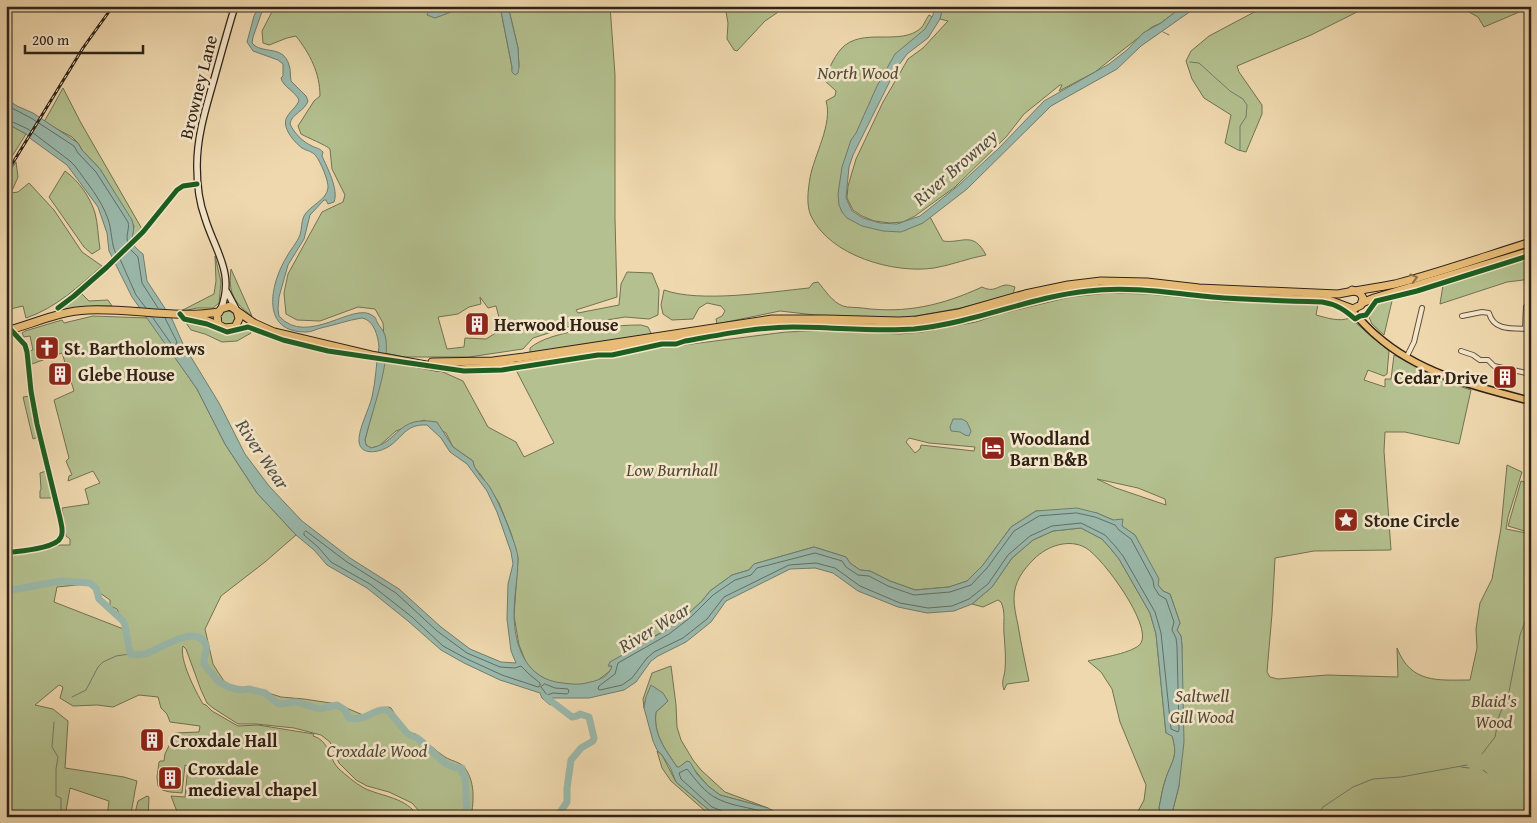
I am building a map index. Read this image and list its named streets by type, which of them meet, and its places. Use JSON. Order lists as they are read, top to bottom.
{
  "streets": {
    "main road": ["Browney Lane"]
  },
  "water": ["River Browney", "River Wear"],
  "parks": [
    "North Wood",
    "Low Burnhall",
    "Saltwell Gill Wood",
    "Blaid's Wood",
    "Croxdale Wood"
  ],
  "places": {
    "building": [
      "Herwood House",
      "Glebe House",
      "Cedar Drive",
      "Croxdale Hall",
      "Croxdale medieval chapel"
    ],
    "church": ["St. Bartholomews"],
    "hotel": ["Woodland Barn B&B"],
    "place": ["Stone Circle"]
  },
  "scale_bar": "200 m"
}
